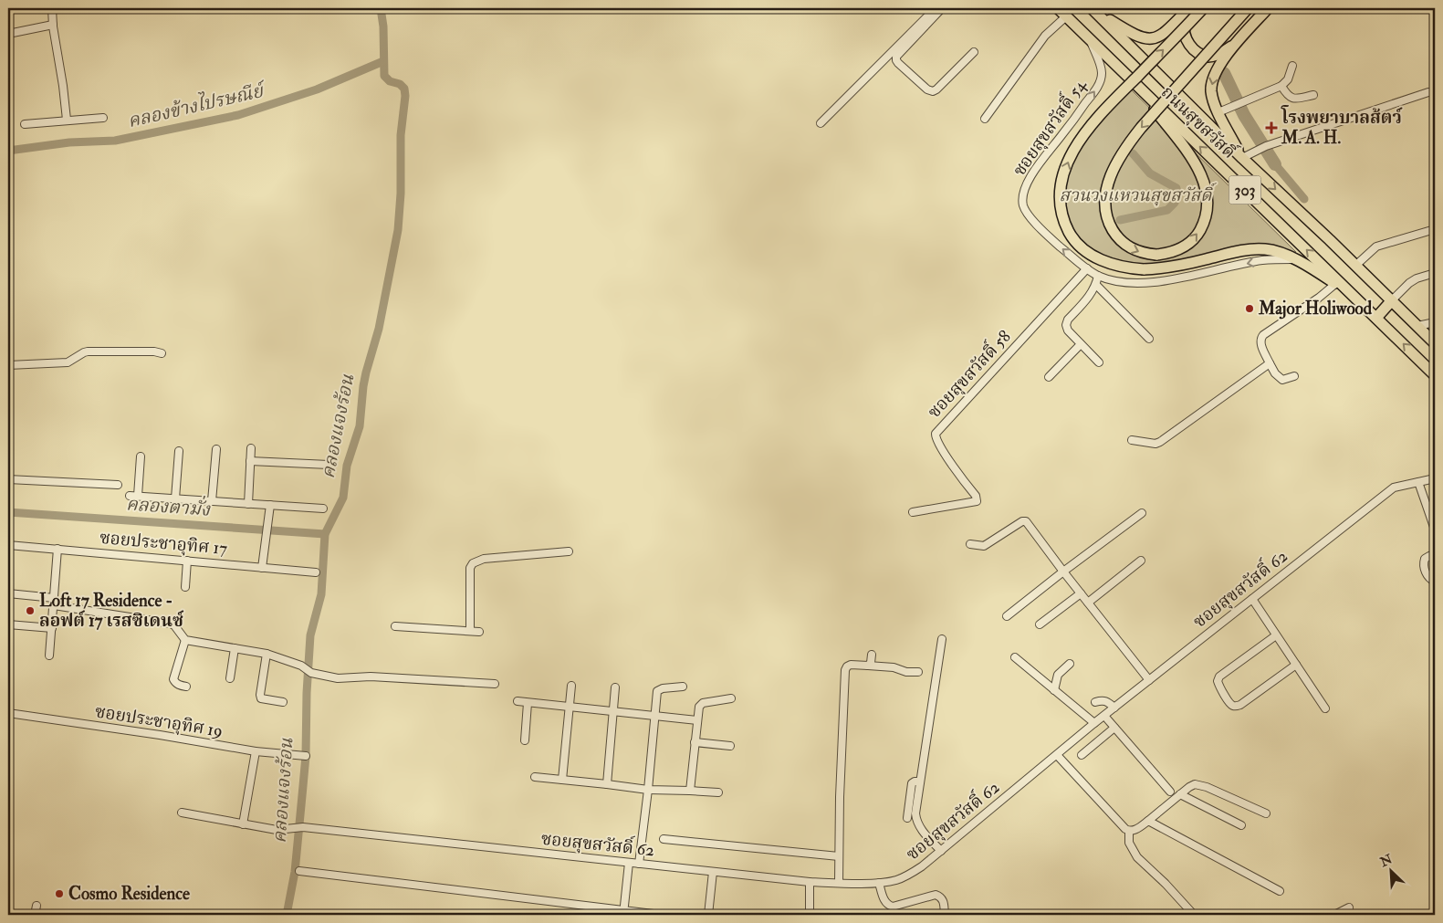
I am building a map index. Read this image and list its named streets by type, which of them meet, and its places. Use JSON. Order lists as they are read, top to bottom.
{
  "streets": {
    "main road": ["ถนนสุขสวัสดิ์", "303"],
    "street": [
      "ซอยสุขสวัสดิ์ 54",
      "ซอยสุขสวัสดิ์ 58",
      "ซอยประชาอุทิศ 17",
      "ซอยสุขสวัสดิ์ 62",
      "ซอยประชาอุทิศ 19"
    ]
  },
  "crossings": [
    ["ถนนสุขสวัสดิ์", "ซอยสุขสวัสดิ์ 54"],
    ["ซอยสุขสวัสดิ์ 54", "ซอยสุขสวัสดิ์ 58"]
  ],
  "water": ["คลองข้างไปรษณีย์", "คลองแจงร้อน", "คลองตามั่ง"],
  "parks": ["สวนวงแหวนสุขสวัสดิ์"],
  "places": {
    "health": ["โรงพยาบาลส้ตว์ M. A. H."],
    "other": ["Major Holiwood", "Loft 17 Residence - ลอฟต์ 17 เรสซิเดนซ์", "Cosmo Residence"]
  },
  "north": "top left"
}
